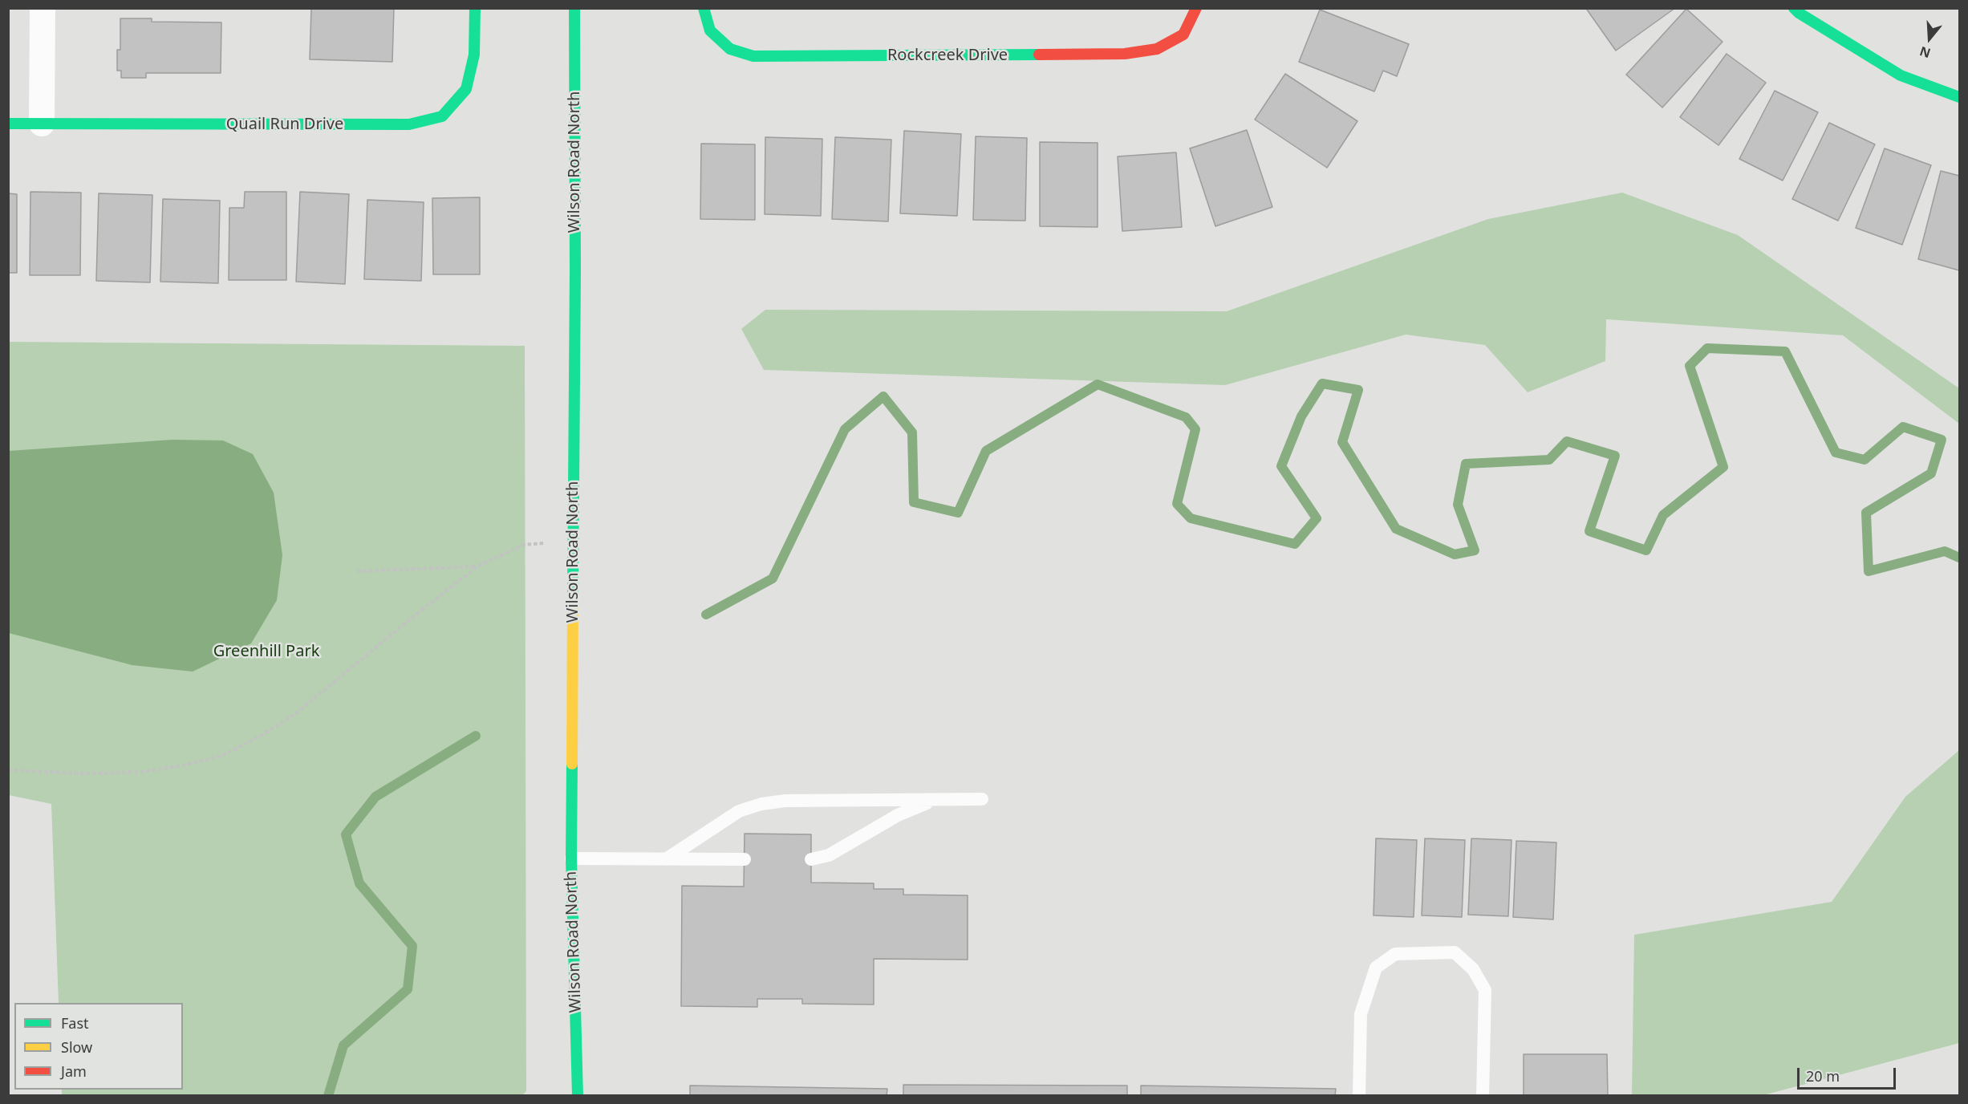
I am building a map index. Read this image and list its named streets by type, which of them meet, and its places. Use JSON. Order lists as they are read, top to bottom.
{
  "streets": {
    "street": ["Rockcreek Drive", "Quail Run Drive", "Wilson Road North"]
  },
  "parks": ["Greenhill Park"],
  "legend": ["Fast", "Slow", "Jam"],
  "scale_bar": "20 m",
  "north": "bottom"
}
